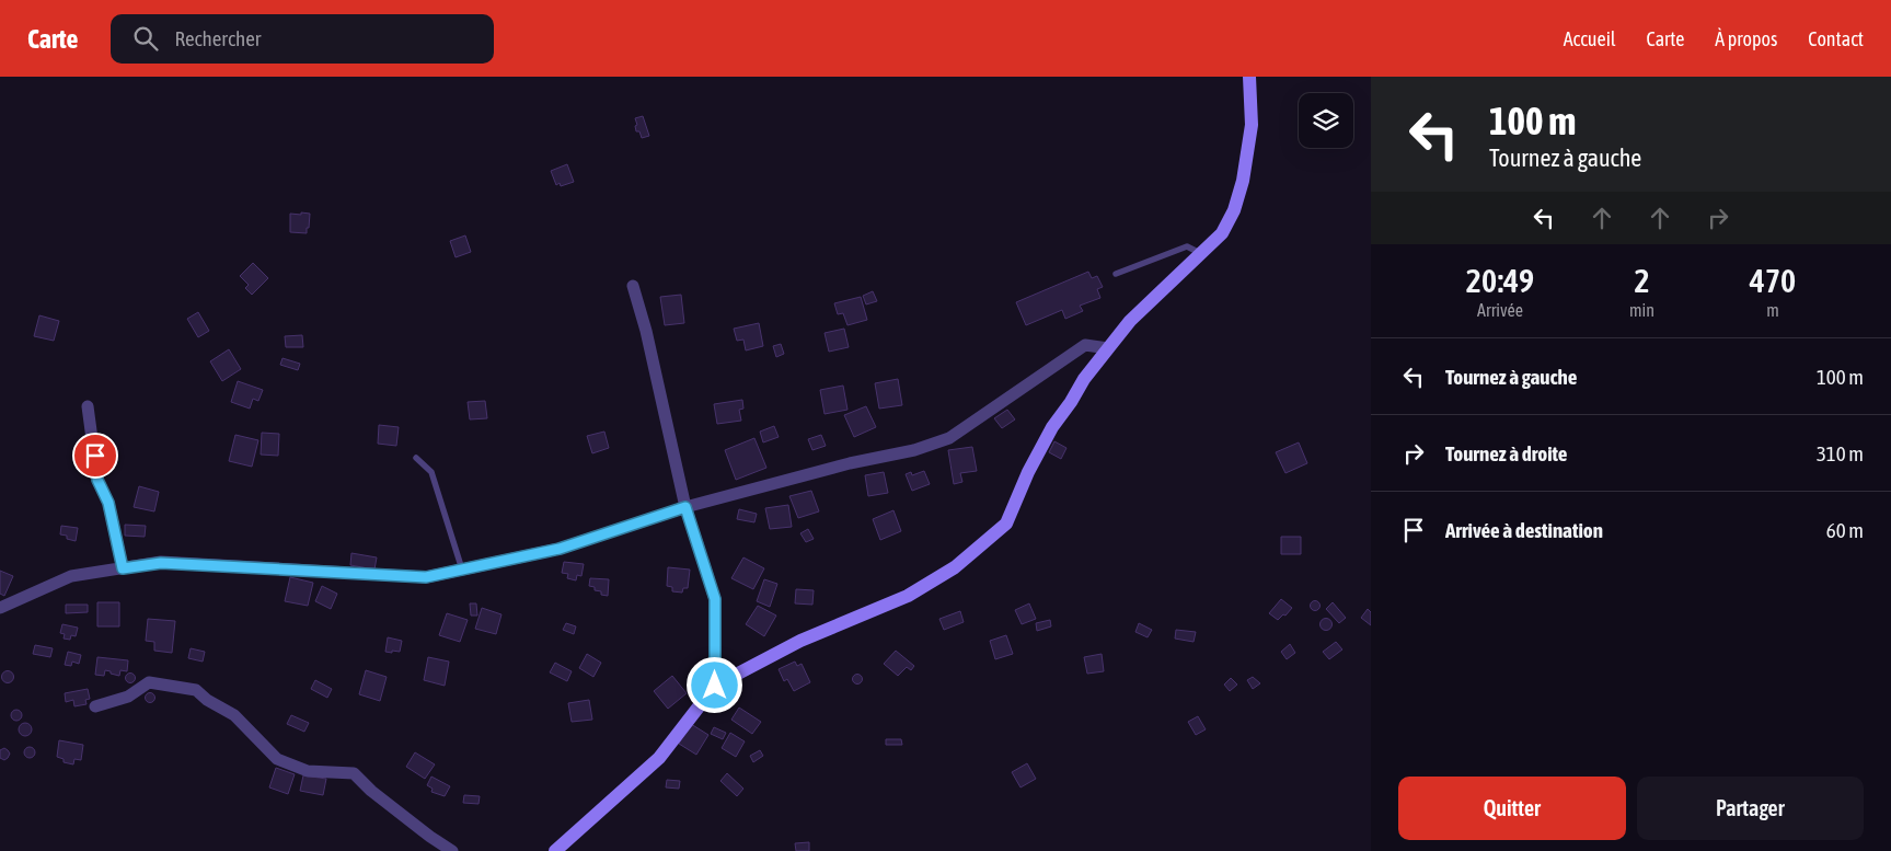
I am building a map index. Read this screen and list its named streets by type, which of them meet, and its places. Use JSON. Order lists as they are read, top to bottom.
{
  "page": {
    "header": "Carte",
    "search": "Rechercher",
    "nav": [
      "Accueil",
      "Carte",
      "À propos",
      "Contact"
    ],
    "turn": ["100 m", "Tournez à gauche"],
    "eta": [
      "20:49",
      "Arrivée",
      "2",
      "min",
      "470",
      "m"
    ],
    "list": [
      {
        "name": "Tournez à gauche",
        "value": "100 m"
      },
      {
        "name": "Tournez à droite",
        "value": "310 m"
      },
      {
        "name": "Arrivée à destination",
        "value": "60 m"
      }
    ],
    "buttons": ["Quitter", "Partager"]
  }
}
